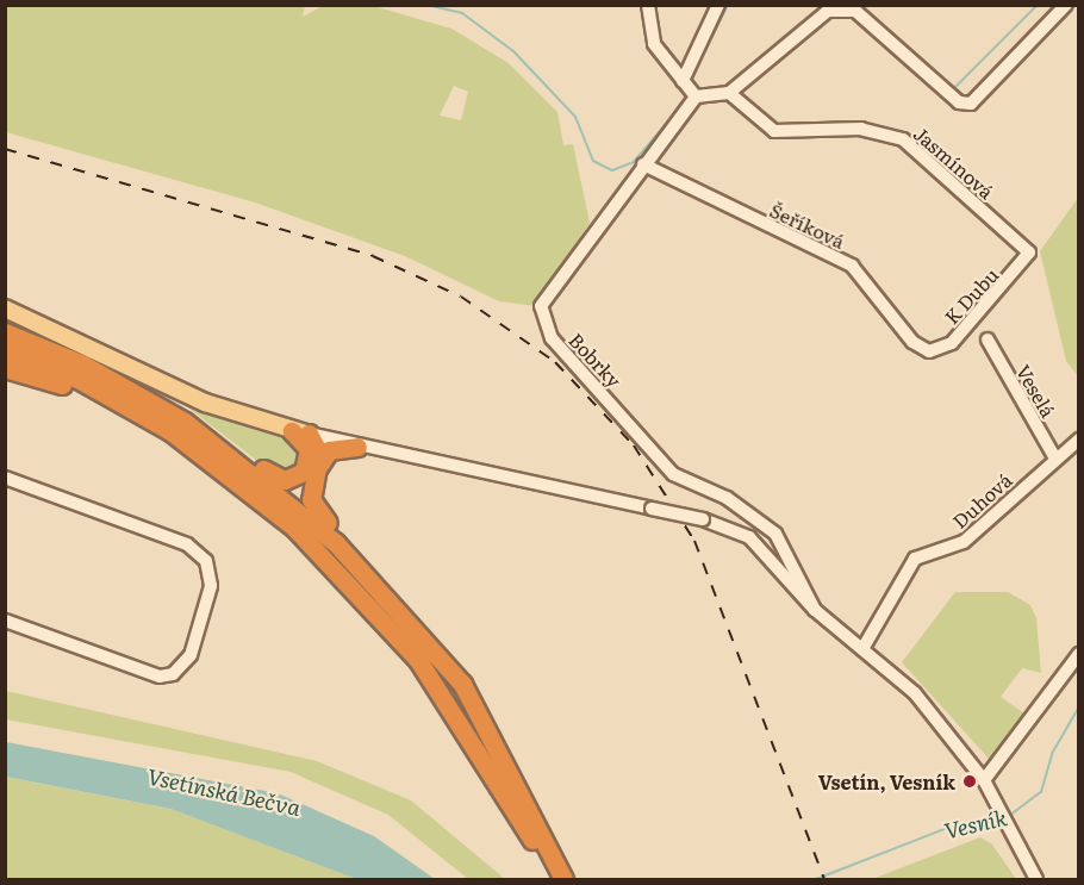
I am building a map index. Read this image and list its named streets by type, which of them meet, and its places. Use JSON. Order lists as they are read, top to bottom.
{
  "streets": {
    "street": [
      "Jasmínová",
      "Šeříková",
      "K Dubu",
      "Bobrky",
      "Veselá",
      "Duhová"
    ]
  },
  "crossings": [
    ["Jasmínová", "K Dubu"],
    ["Šeříková", "K Dubu"],
    ["Šeříková", "Bobrky"],
    ["Bobrky", "Duhová"],
    ["Veselá", "Duhová"]
  ],
  "water": ["Vsetínská Bečva", "Vesník"],
  "places": ["Vsetín, Vesník"]
}
